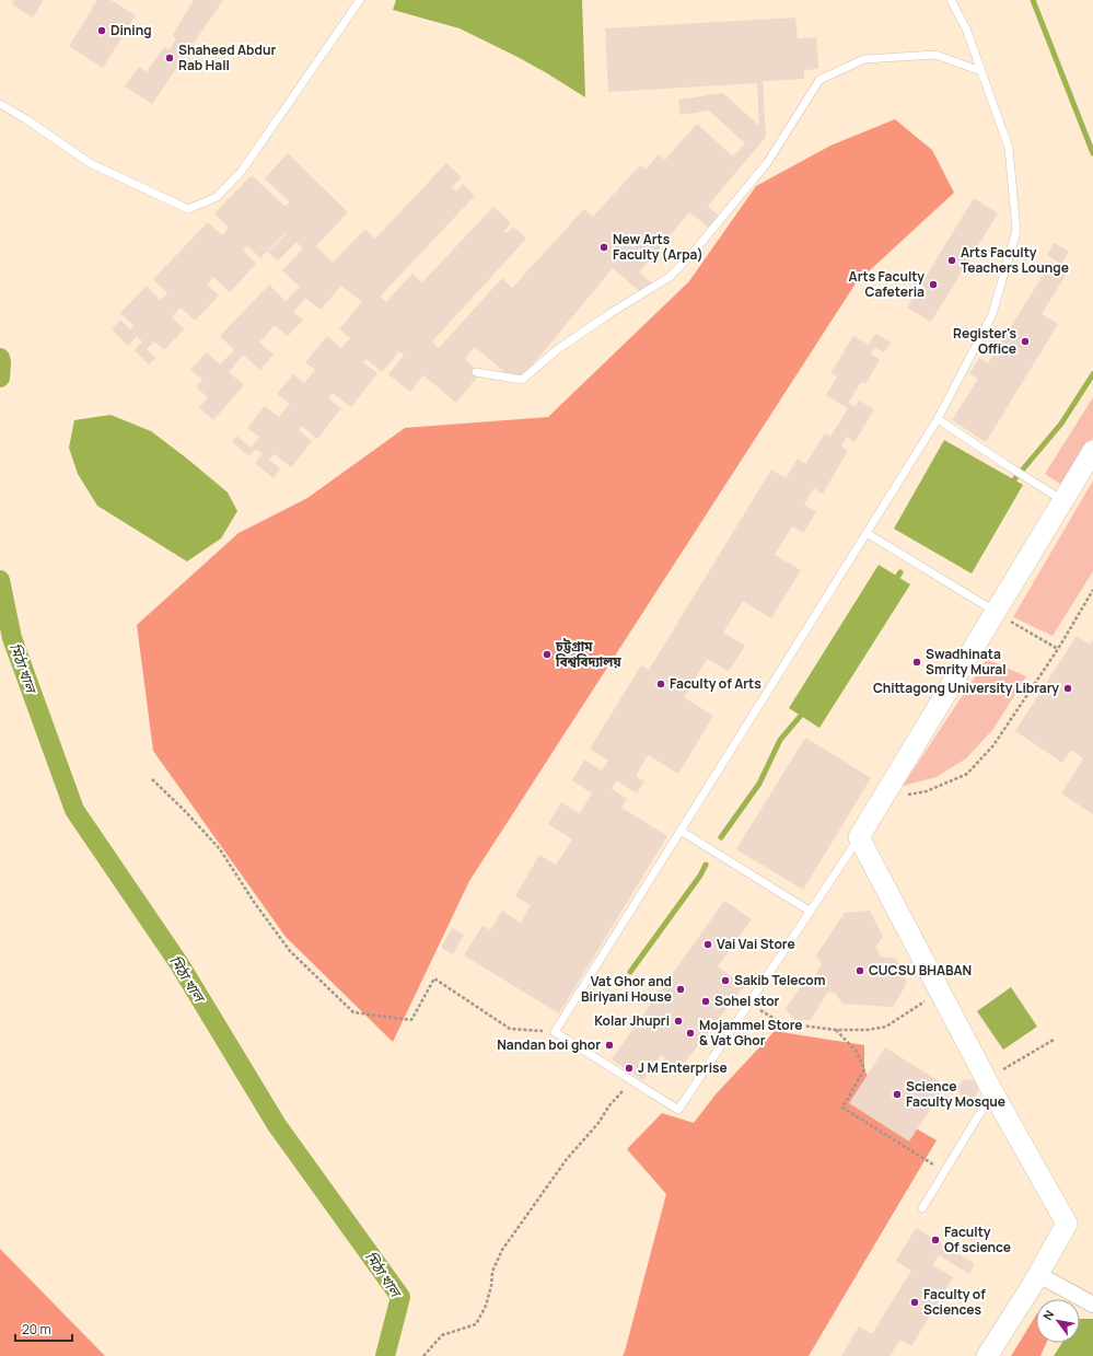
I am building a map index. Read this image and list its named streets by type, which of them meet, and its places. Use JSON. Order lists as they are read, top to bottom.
{
  "water": ["মিঠা খাল"],
  "places": [
    "Dining",
    "Shaheed Abdur Rab Hall",
    "New Arts Faculty (Arpa)",
    "Arts Faculty Teachers Lounge",
    "Arts Faculty Cafeteria",
    "Register's Office",
    "চট্টগ্রাম বিশ্ববিদ্যালয়",
    "Swadhinata Smrity Mural",
    "Faculty of Arts",
    "Chittagong University Library",
    "Vai Vai Store",
    "CUCSU BHABAN",
    "Sakib Telecom",
    "Vat Ghor and Biriyani House",
    "Sohel stor",
    "Kolar Jhupri",
    "Mojammel Store & Vat Ghor",
    "Nandan boi ghor",
    "J M Enterprise",
    "Science Faculty Mosque",
    "Faculty Of science",
    "Faculty of Sciences"
  ],
  "scale_bar": "20 m",
  "north": "top left"
}
